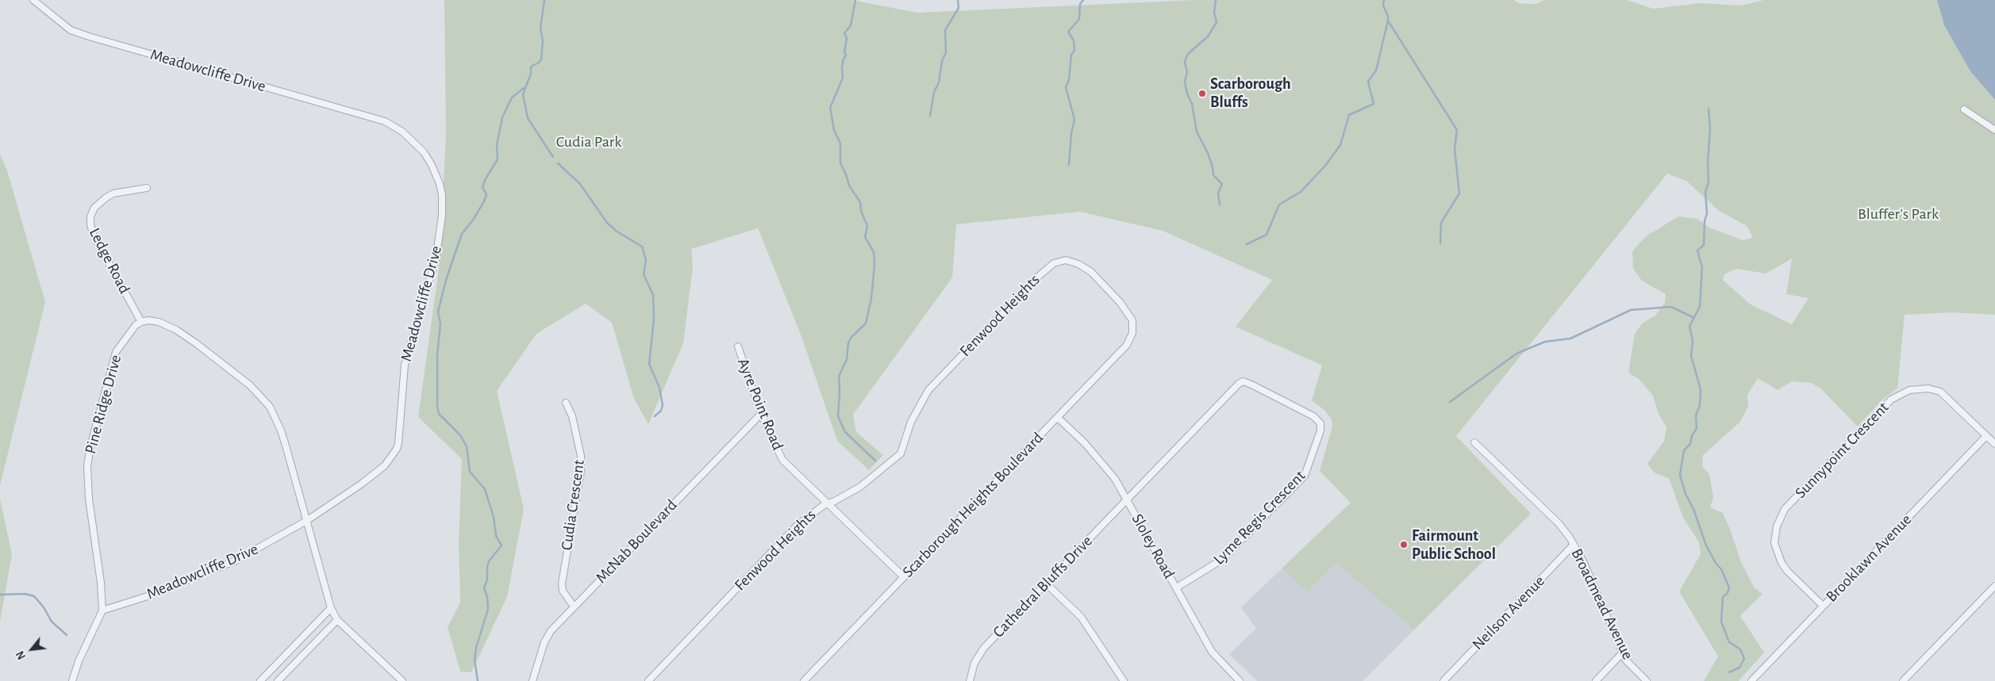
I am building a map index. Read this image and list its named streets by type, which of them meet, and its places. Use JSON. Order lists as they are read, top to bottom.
{
  "streets": {
    "street": [
      "Meadowcliffe Drive",
      "Ledge Road",
      "Fenwood Heights",
      "Pine Ridge Drive",
      "Ayre Point Road",
      "Sunnypoint Crescent",
      "Cudia Crescent",
      "Scarborough Heights Boulevard",
      "Lyme Regis Crescent",
      "McNab Boulevard",
      "Sloley Road",
      "Brooklawn Avenue",
      "Cathedral Bluffs Drive",
      "Broadmead Avenue",
      "Neilson Avenue"
    ]
  },
  "crossings": [
    ["Meadowcliffe Drive", "Pine Ridge Drive"],
    ["Ledge Road", "Pine Ridge Drive"],
    ["Fenwood Heights", "Ayre Point Road"],
    ["Fenwood Heights", "Scarborough Heights Boulevard"],
    ["Ayre Point Road", "Scarborough Heights Boulevard"],
    ["Ayre Point Road", "McNab Boulevard"],
    ["Sunnypoint Crescent", "Brooklawn Avenue"],
    ["Cudia Crescent", "McNab Boulevard"],
    ["Scarborough Heights Boulevard", "Sloley Road"],
    ["Lyme Regis Crescent", "Sloley Road"],
    ["Lyme Regis Crescent", "Cathedral Bluffs Drive"],
    ["Sloley Road", "Cathedral Bluffs Drive"],
    ["Broadmead Avenue", "Neilson Avenue"]
  ],
  "parks": ["Cudia Park", "Bluffer's Park"],
  "places": ["Scarborough Bluffs", "Fairmount Public School"],
  "north": "bottom left"
}
